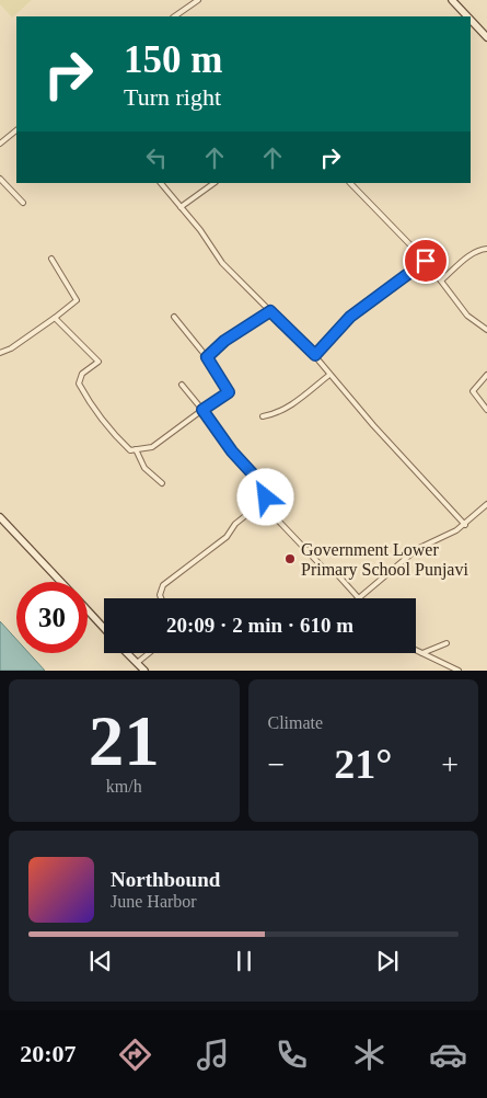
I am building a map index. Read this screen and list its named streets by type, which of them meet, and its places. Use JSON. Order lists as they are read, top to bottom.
{
  "places": ["Government Lower Primary School Punjavi"],
  "page": {
    "turn": ["150 m", "Turn right"],
    "limit": "30",
    "trip": "20:09 · 2 min · 610 m",
    "tile": [
      ["21", "km/h"],
      "Climate"
    ],
    "heat": ["−", "21°", "+"],
    "song": ["Northbound", "June Harbor"],
    "tabs": "20:07"
  }
}
